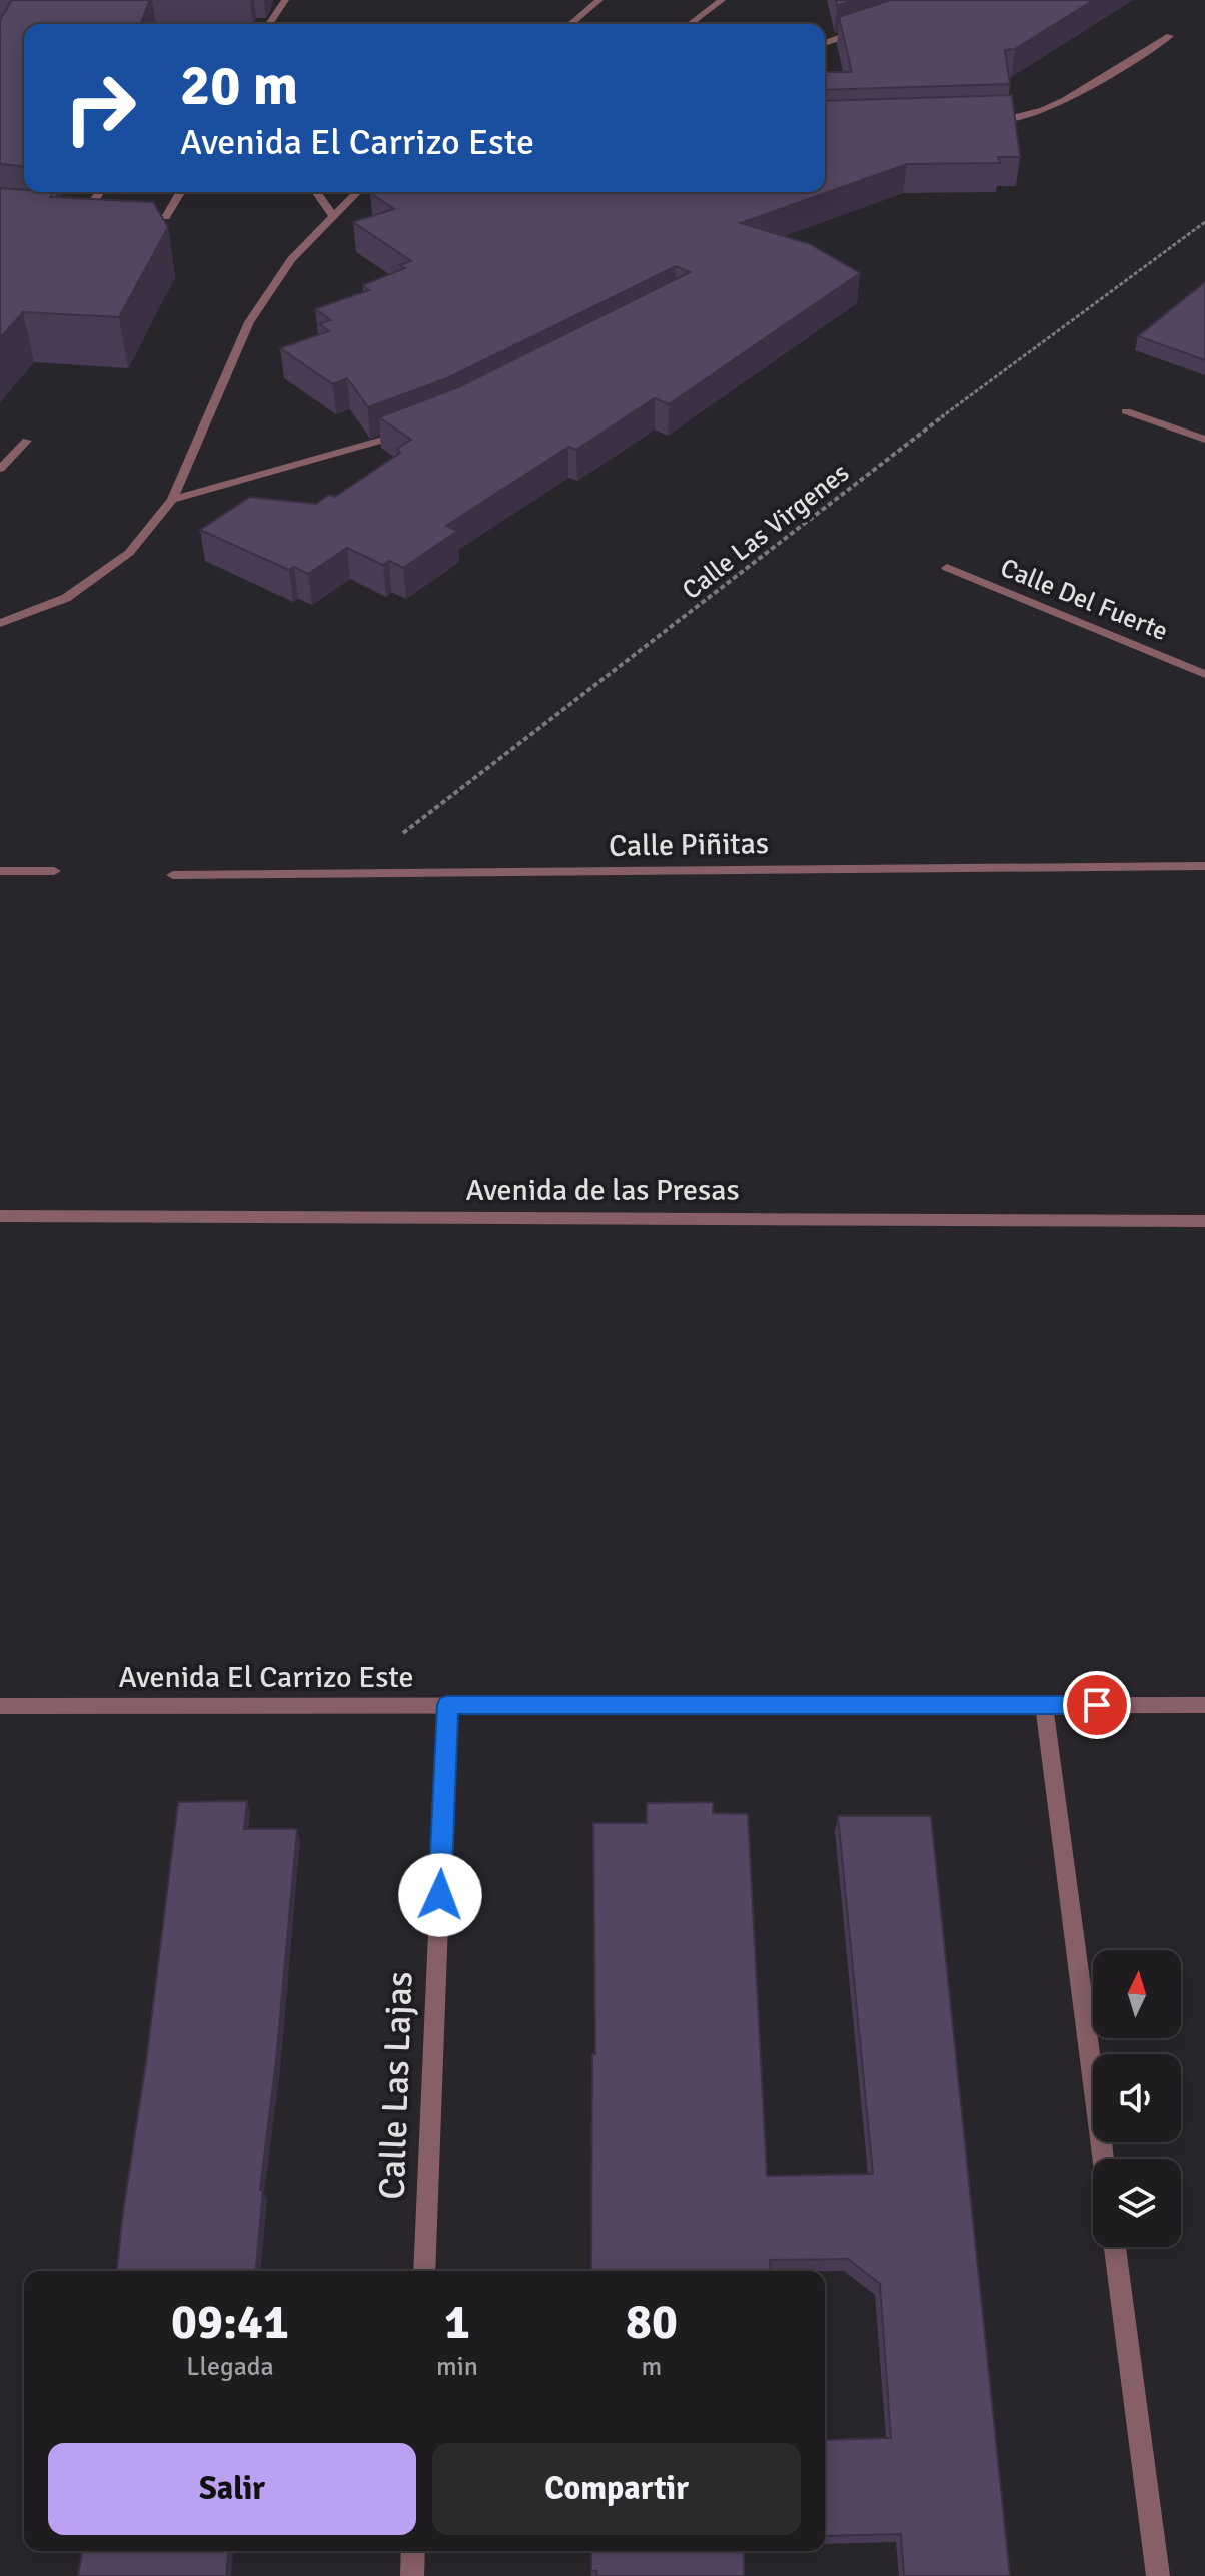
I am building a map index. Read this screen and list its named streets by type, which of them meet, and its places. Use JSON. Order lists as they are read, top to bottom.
{
  "streets": {
    "street": [
      "Calle Del Fuerte",
      "Calle Piñitas",
      "Avenida de las Presas",
      "Avenida El Carrizo Este",
      "Calle Las Lajas"
    ],
    "path": ["Calle Las Virgenes"]
  },
  "crossings": [
    ["Calle Las Virgenes", "Calle Piñitas"],
    ["Avenida El Carrizo Este", "Calle Las Lajas"]
  ],
  "north": "top",
  "page": {
    "turn": ["20 m", "Avenida El Carrizo Este"],
    "eta": [
      "09:41",
      "Llegada",
      "1",
      "min",
      "80",
      "m"
    ],
    "buttons": ["Salir", "Compartir"]
  }
}
